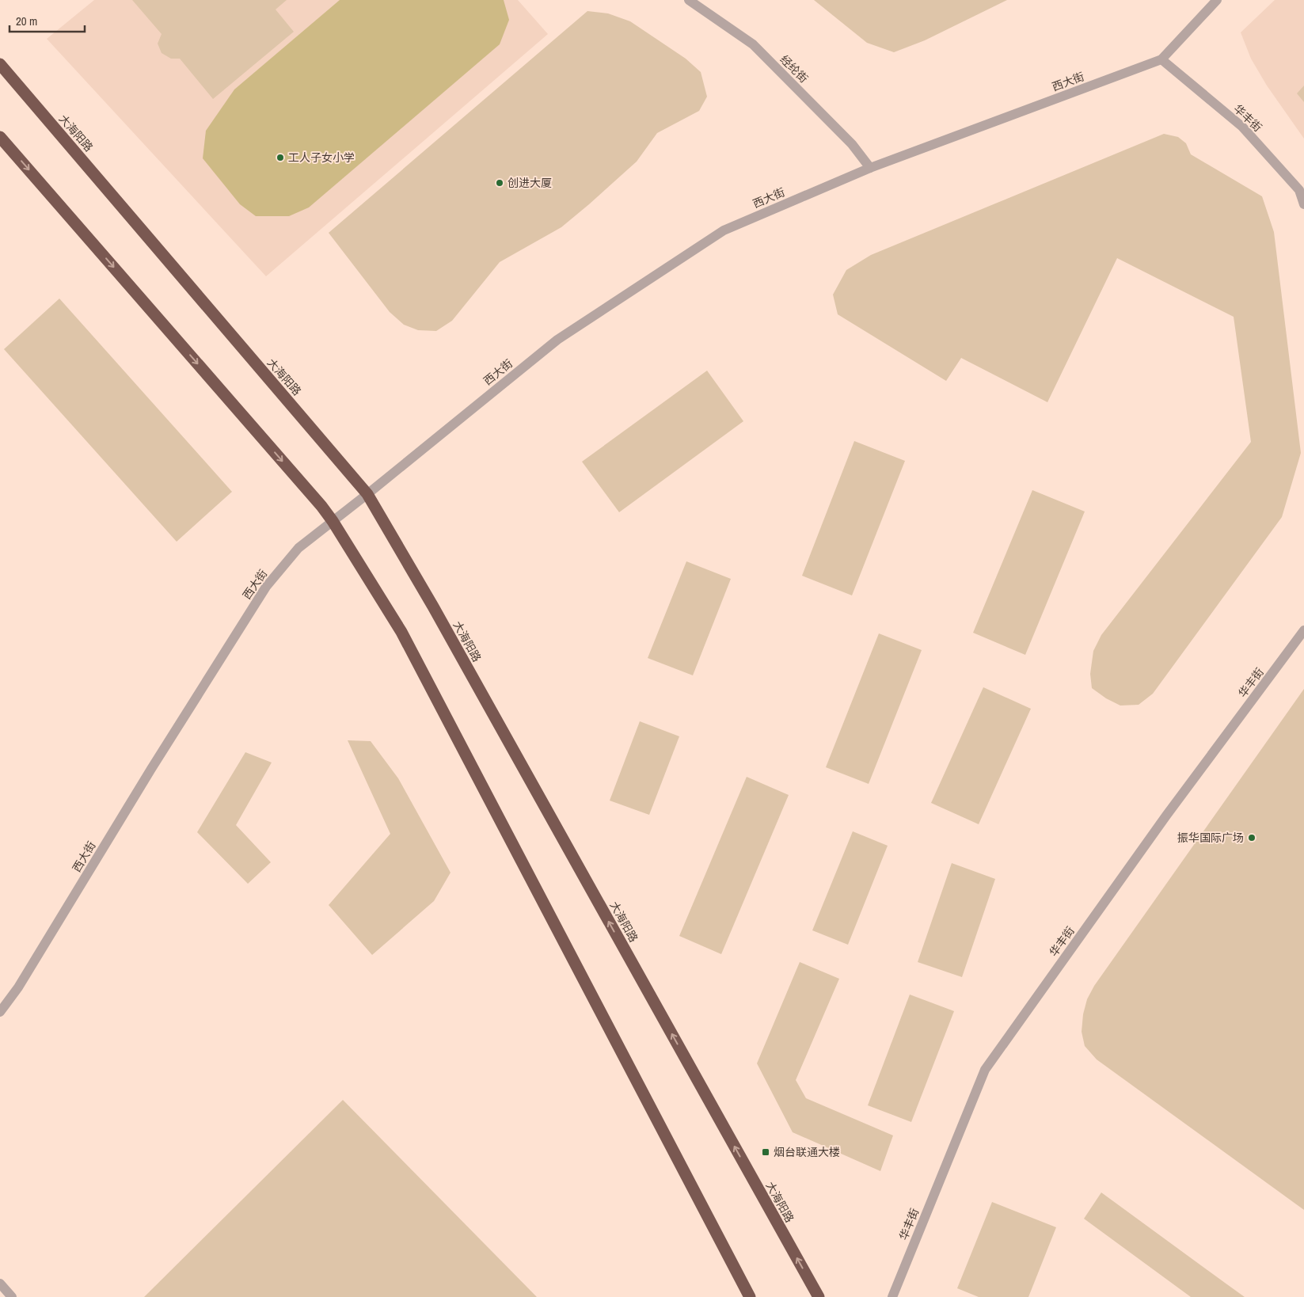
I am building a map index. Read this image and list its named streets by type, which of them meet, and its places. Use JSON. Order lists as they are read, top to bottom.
{
  "streets": {
    "highway": ["大海阳路"],
    "street": ["经纶街", "西大街", "华丰街"]
  },
  "crossings": [
    ["经纶街", "西大街"],
    ["西大街", "华丰街"],
    ["西大街", "大海阳路"]
  ],
  "places": {
    "other": ["工人子女小学", "创进大厦", "振华国际广场"],
    "transit": ["烟台联通大楼"]
  },
  "scale_bar": "20 m"
}
